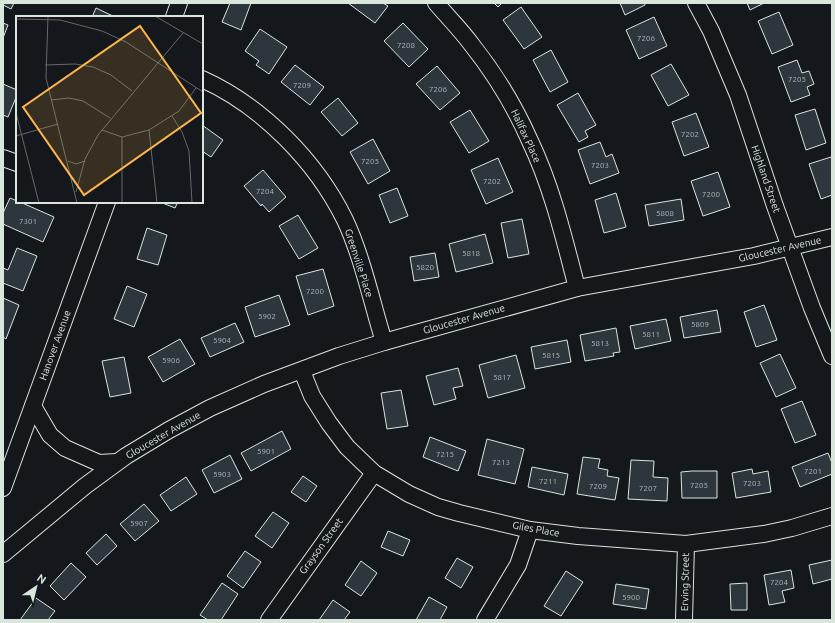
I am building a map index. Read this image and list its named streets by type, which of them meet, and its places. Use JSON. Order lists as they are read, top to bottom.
{
  "streets": {
    "street": [
      "Halifax Place",
      "Highland Street",
      "Gloucester Avenue",
      "Greenville Place",
      "Hanover Avenue",
      "Giles Place",
      "Grayson Street",
      "Erving Street"
    ]
  },
  "crossings": [
    ["Halifax Place", "Gloucester Avenue"],
    ["Highland Street", "Gloucester Avenue"],
    ["Gloucester Avenue", "Greenville Place"],
    ["Gloucester Avenue", "Hanover Avenue"],
    ["Gloucester Avenue", "Giles Place"],
    ["Giles Place", "Grayson Street"],
    ["Giles Place", "Erving Street"]
  ],
  "house_numbers": [
    "7206",
    "7208",
    "7205",
    "7209",
    "7206",
    "7202",
    "7205",
    "7203",
    "7202",
    "7204",
    "7200",
    "5808",
    "7301",
    "5818",
    "5820",
    "7200",
    "5902",
    "5809",
    "5811",
    "5904",
    "5813",
    "5815",
    "5906",
    "5817",
    "5901",
    "7215",
    "7213",
    "7201",
    "5903",
    "7211",
    "7203",
    "7205",
    "7209",
    "7207",
    "5907",
    "7204",
    "5900"
  ],
  "north": "top right"
}
